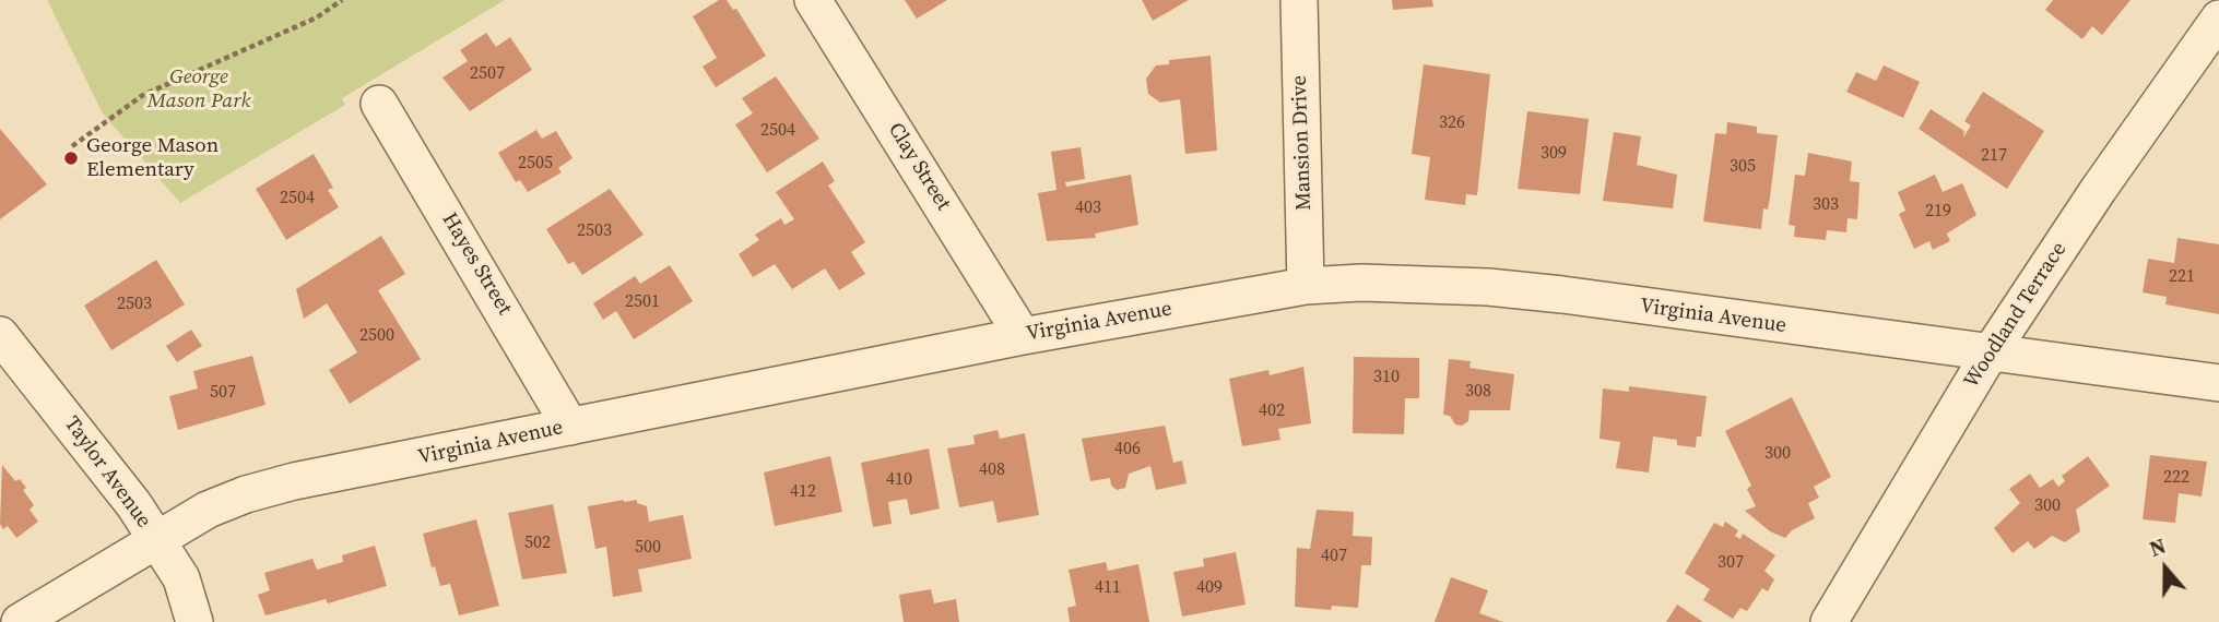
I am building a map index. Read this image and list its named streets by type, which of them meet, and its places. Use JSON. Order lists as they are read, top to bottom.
{
  "streets": {
    "street": [
      "Mansion Drive",
      "Clay Street",
      "Hayes Street",
      "Woodland Terrace",
      "Virginia Avenue",
      "Taylor Avenue"
    ]
  },
  "crossings": [
    ["Mansion Drive", "Virginia Avenue"],
    ["Clay Street", "Virginia Avenue"],
    ["Hayes Street", "Virginia Avenue"],
    ["Woodland Terrace", "Virginia Avenue"],
    ["Virginia Avenue", "Taylor Avenue"]
  ],
  "parks": ["George Mason Park"],
  "places": ["George Mason Elementary"],
  "house_numbers": [
    "2507",
    "326",
    "2504",
    "309",
    "217",
    "2505",
    "305",
    "2504",
    "303",
    "403",
    "219",
    "2503",
    "221",
    "2501",
    "2503",
    "2500",
    "310",
    "308",
    "507",
    "402",
    "406",
    "300",
    "408",
    "222",
    "410",
    "412",
    "300",
    "502",
    "500",
    "407",
    "307",
    "411",
    "409"
  ],
  "north": "top"
}
